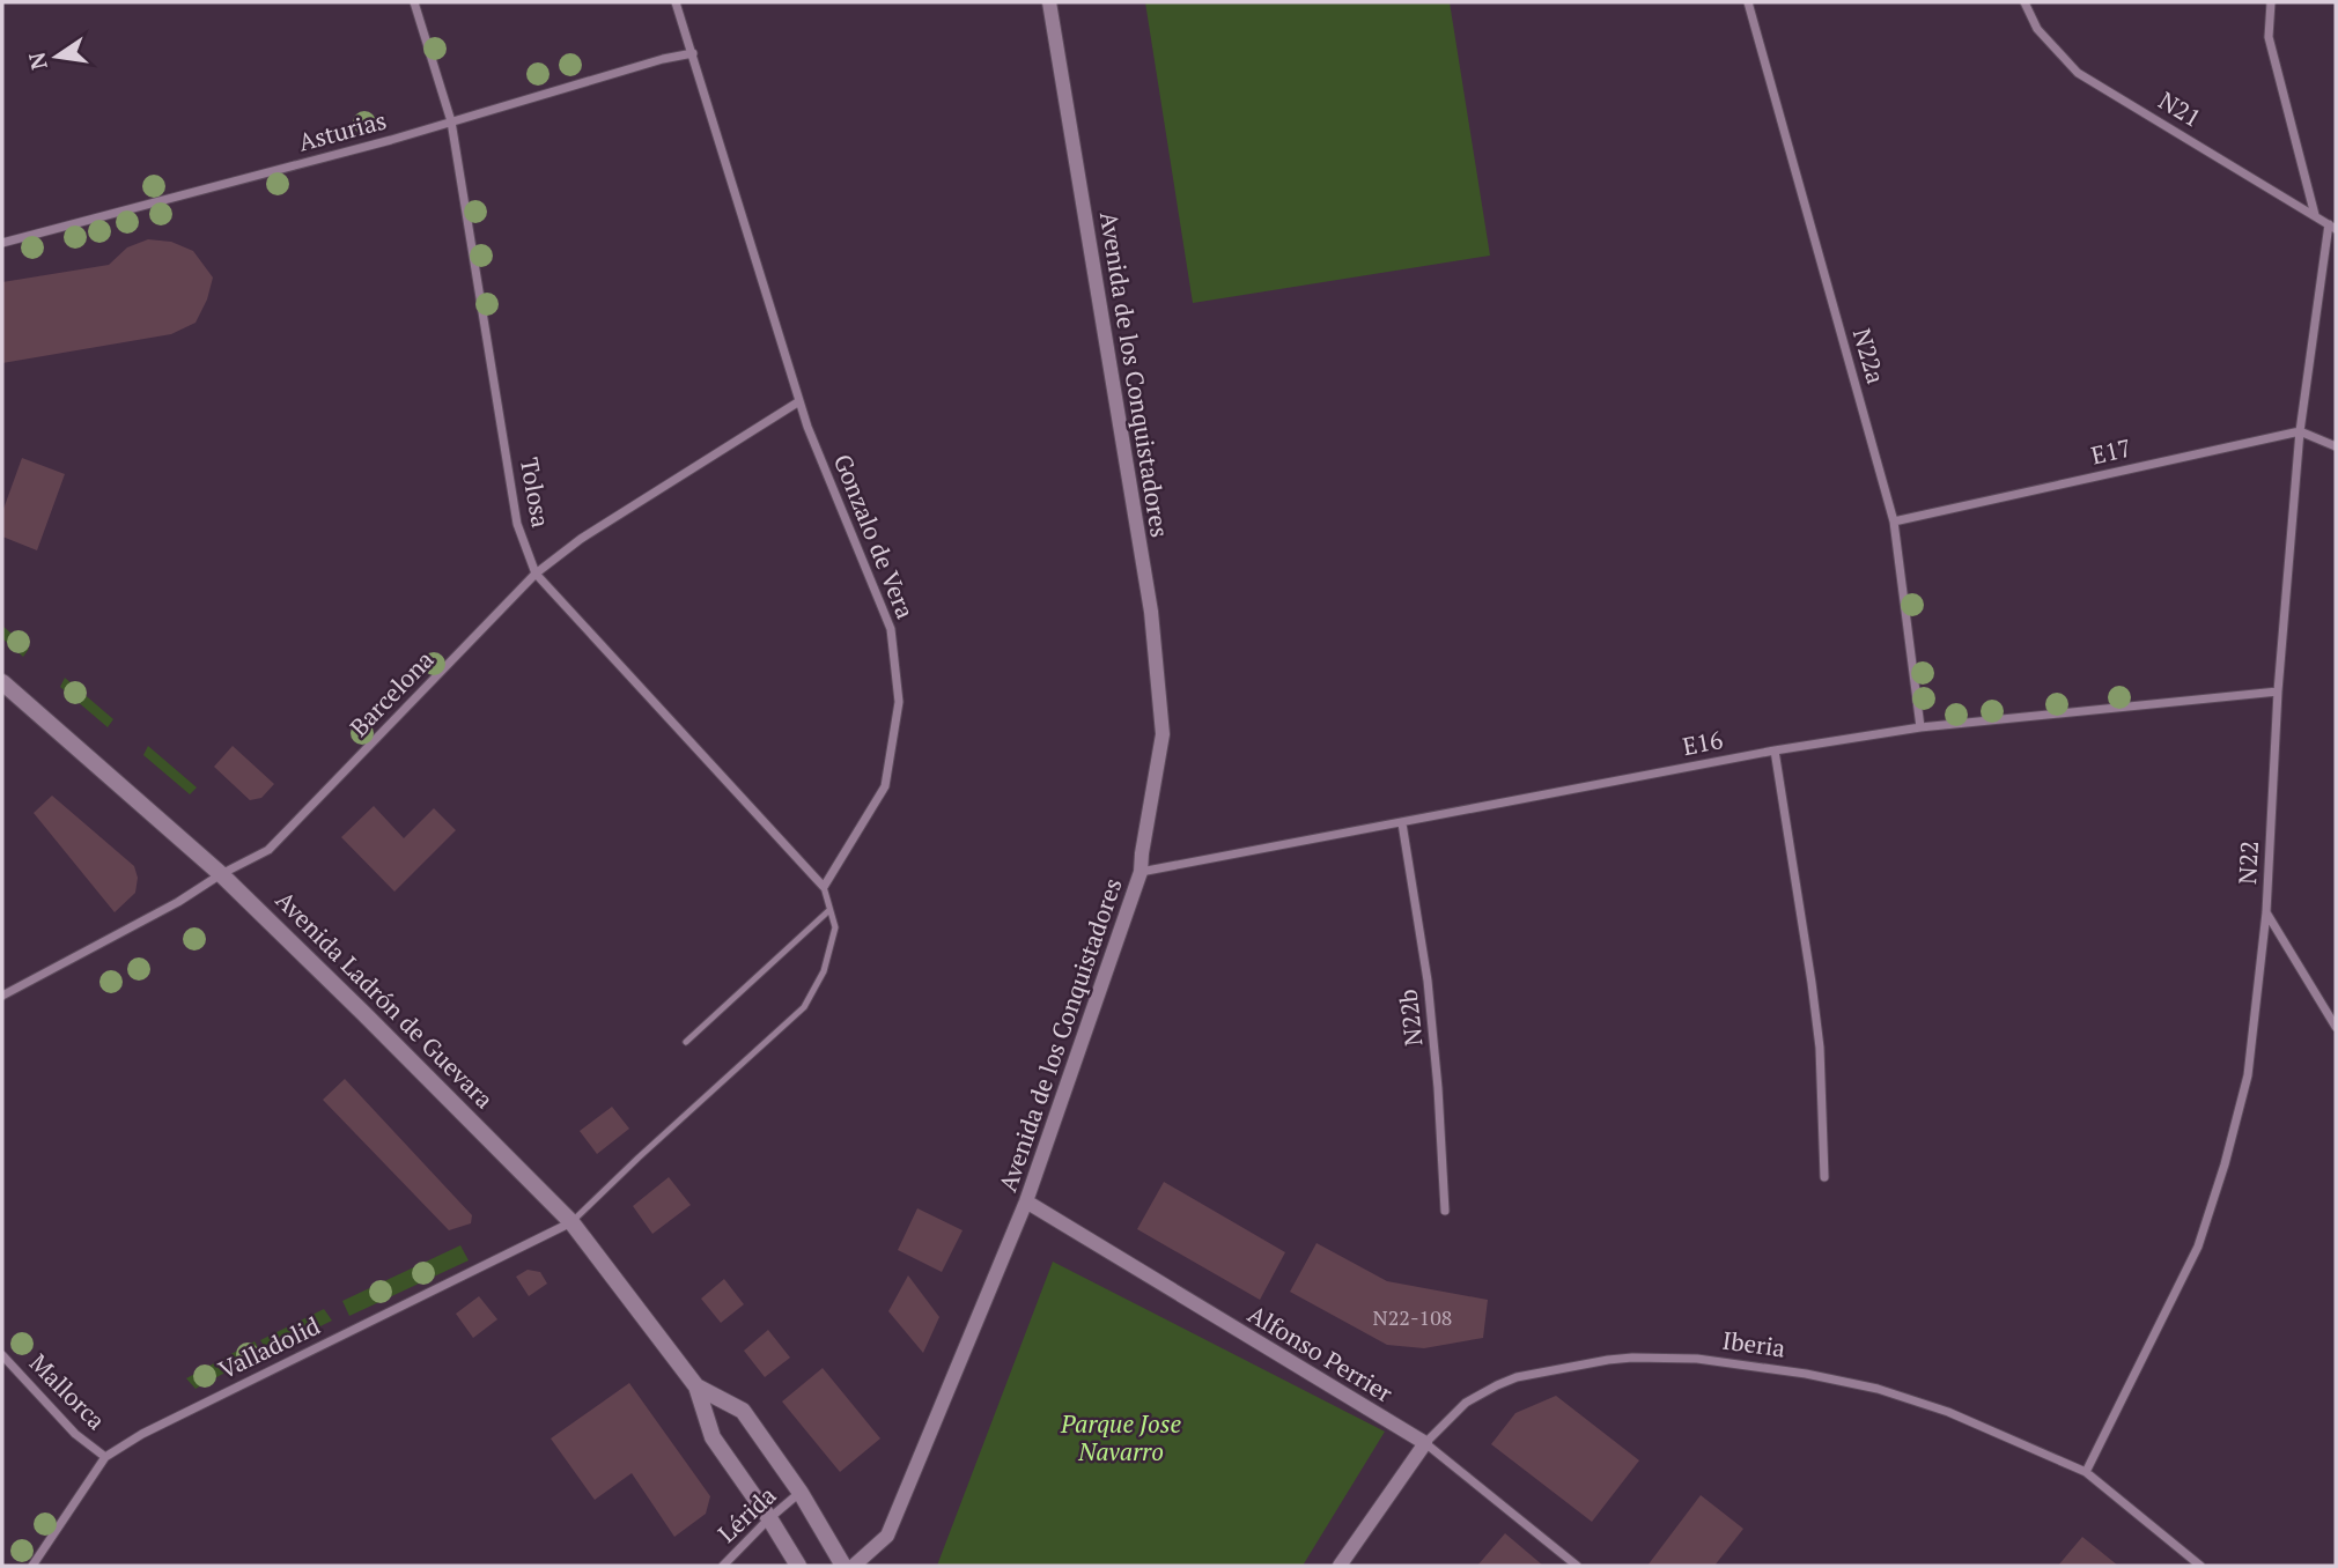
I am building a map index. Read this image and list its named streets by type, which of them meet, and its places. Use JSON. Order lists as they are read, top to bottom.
{
  "streets": {
    "main road": ["Avenida Ladrón de Guevara"],
    "street": [
      "N21",
      "Asturias",
      "N22a",
      "Avenida de los Conquistadores",
      "E17",
      "Tolosa",
      "Gonzalo de Vera",
      "Barcelona",
      "E16",
      "N22",
      "N22b",
      "Iberia",
      "Valladolid",
      "Alfonso Perrier",
      "Mallorca",
      "Lérida"
    ]
  },
  "crossings": [
    ["N21", "N22"],
    ["Asturias", "Tolosa"],
    ["Asturias", "Gonzalo de Vera"],
    ["N22a", "E17"],
    ["N22a", "E16"],
    ["Avenida de los Conquistadores", "E16"],
    ["Avenida de los Conquistadores", "Alfonso Perrier"],
    ["E17", "N22"],
    ["Tolosa", "Gonzalo de Vera"],
    ["Tolosa", "Barcelona"],
    ["Gonzalo de Vera", "Barcelona"],
    ["Barcelona", "Avenida Ladrón de Guevara"],
    ["E16", "N22"],
    ["E16", "N22b"],
    ["N22", "Iberia"],
    ["Avenida Ladrón de Guevara", "Valladolid"],
    ["Avenida Ladrón de Guevara", "Lérida"],
    ["Iberia", "Alfonso Perrier"],
    ["Valladolid", "Mallorca"]
  ],
  "parks": ["Parque Jose Navarro"],
  "house_numbers": ["N22-108"],
  "north": "left"
}
